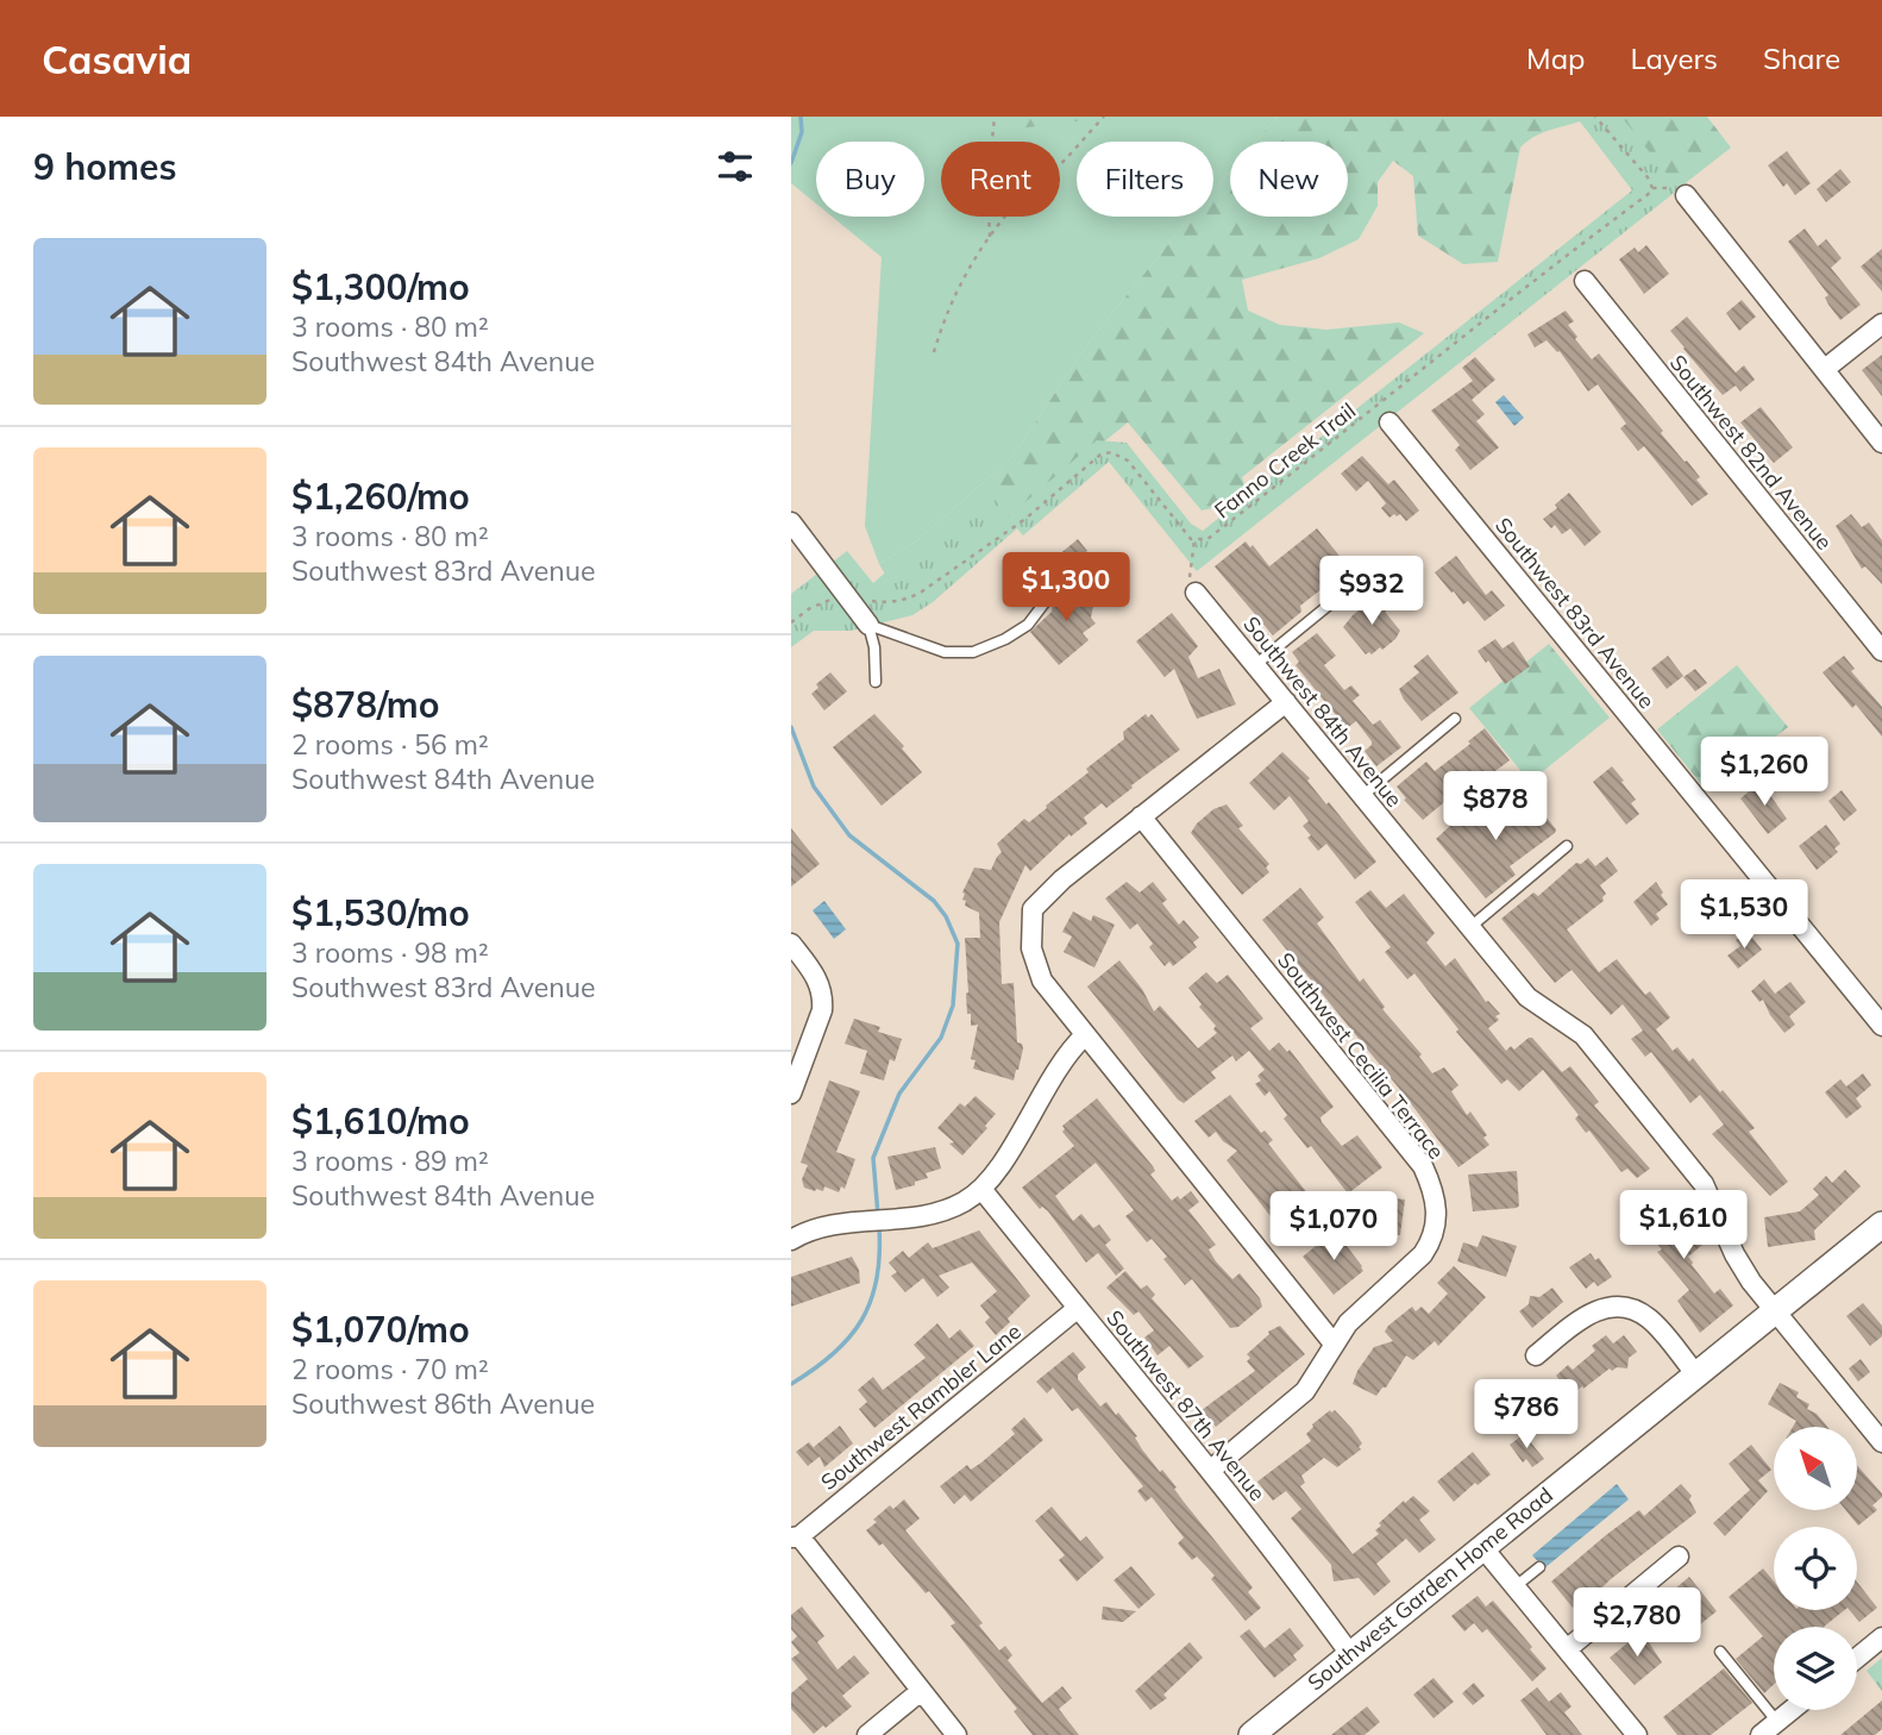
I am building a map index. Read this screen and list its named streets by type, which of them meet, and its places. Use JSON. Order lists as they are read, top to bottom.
{
  "streets": {
    "main road": ["Southwest Garden Home Road"],
    "street": [
      "Southwest 82nd Avenue",
      "Southwest 83rd Avenue",
      "Southwest 84th Avenue",
      "Southwest Cecilia Terrace",
      "Southwest 87th Avenue",
      "Southwest Rambler Lane"
    ],
    "path": ["Fanno Creek Trail"]
  },
  "crossings": [
    ["Southwest 84th Avenue", "Southwest Garden Home Road"],
    ["Southwest Cecilia Terrace", "Southwest 87th Avenue"],
    ["Southwest 87th Avenue", "Southwest Rambler Lane"],
    ["Southwest 87th Avenue", "Southwest Garden Home Road"]
  ],
  "north": "top left",
  "page": {
    "header": "Casavia",
    "nav": ["Map", "Layers", "Share"],
    "heading": "9 homes",
    "chip": [
      "Buy",
      "Rent",
      "Filters",
      "New"
    ],
    "list": [
      {
        "name": "$1,300/mo",
        "note": "3 rooms · 80 m² · Southwest 84th Avenue"
      },
      {
        "name": "$1,260/mo",
        "note": "3 rooms · 80 m² · Southwest 83rd Avenue"
      },
      {
        "name": "$878/mo",
        "note": "2 rooms · 56 m² · Southwest 84th Avenue"
      },
      {
        "name": "$1,530/mo",
        "note": "3 rooms · 98 m² · Southwest 83rd Avenue"
      },
      {
        "name": "$1,610/mo",
        "note": "3 rooms · 89 m² · Southwest 84th Avenue"
      },
      {
        "name": "$1,070/mo",
        "note": "2 rooms · 70 m² · Southwest 86th Avenue"
      }
    ],
    "price": [
      "$1,300",
      "$932",
      "$1,260",
      "$878",
      "$1,530",
      "$1,610",
      "$1,070",
      "$786",
      "$2,780"
    ]
  }
}
